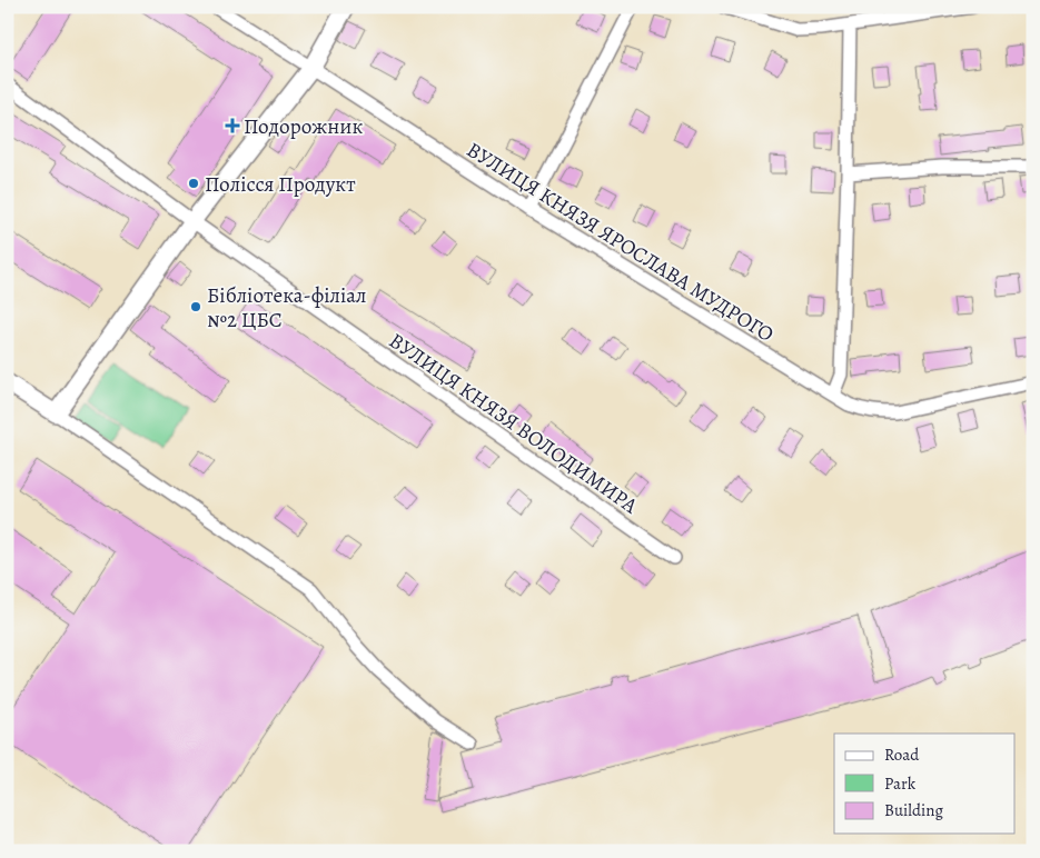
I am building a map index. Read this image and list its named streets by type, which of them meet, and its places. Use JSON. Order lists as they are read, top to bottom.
{
  "streets": {
    "street": ["ВУЛИЦЯ КНЯЗЯ ЯРОСЛАВА МУДРОГО", "ВУЛИЦЯ КНЯЗЯ ВОЛОДИМИРА"]
  },
  "places": {
    "health": ["Подорожник"],
    "other": ["Полісся Продукт", "Бібліотека-філіал №2 ЦБС"]
  },
  "legend": ["Road", "Park", "Building"]
}
